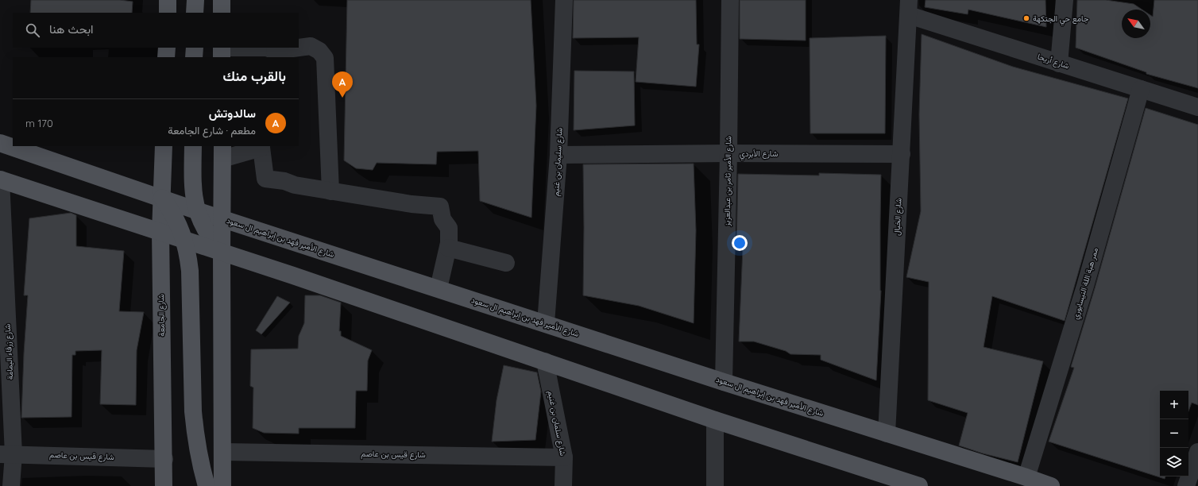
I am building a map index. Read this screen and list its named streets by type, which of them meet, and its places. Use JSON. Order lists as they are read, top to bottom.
{
  "streets": {
    "main road": ["شارع الأمير فهد بن إبراهيم ال سعود", "شارع الجامعة"],
    "street": [
      "شارع أريحا",
      "شارع الأبردي",
      "شارع سليمان بن غنيم",
      "شارع الأمير ثامر بن عبدالعزيز",
      "شارع الخيال",
      "ممر هبة اللة النيسابوري",
      "شارع زرقاء اليمامة",
      "شارع سلمان بن غنيم",
      "شارع قيس بن عاصم"
    ]
  },
  "crossings": [
    ["شارع أريحا", "شارع الخيال"],
    ["شارع أريحا", "ممر هبة اللة النيسابوري"],
    ["شارع الأبردي", "شارع سليمان بن غنيم"],
    ["شارع الأبردي", "شارع الأمير ثامر بن عبدالعزيز"],
    ["شارع الأبردي", "شارع الخيال"],
    ["شارع سليمان بن غنيم", "شارع الأمير فهد بن إبراهيم ال سعود"],
    ["شارع الأمير ثامر بن عبدالعزيز", "شارع الأمير فهد بن إبراهيم ال سعود"],
    ["شارع الخيال", "شارع الأمير فهد بن إبراهيم ال سعود"],
    ["شارع الأمير فهد بن إبراهيم ال سعود", "ممر هبة اللة النيسابوري"],
    ["شارع الأمير فهد بن إبراهيم ال سعود", "شارع الجامعة"],
    ["شارع الجامعة", "شارع قيس بن عاصم"],
    ["شارع زرقاء اليمامة", "شارع قيس بن عاصم"],
    ["شارع سلمان بن غنيم", "شارع قيس بن عاصم"]
  ],
  "places": ["جامع حي الجتكهة"],
  "north": "top left",
  "page": {
    "search": "ابحث هنا",
    "heading": "بالقرب منك",
    "pins": "A",
    "list": [
      {
        "mark": "A",
        "name": "سالدوتش",
        "note": "مطعم · شارع الجامعة",
        "value": "170 m"
      }
    ],
    "map_buttons": ["+", "−"]
  }
}
